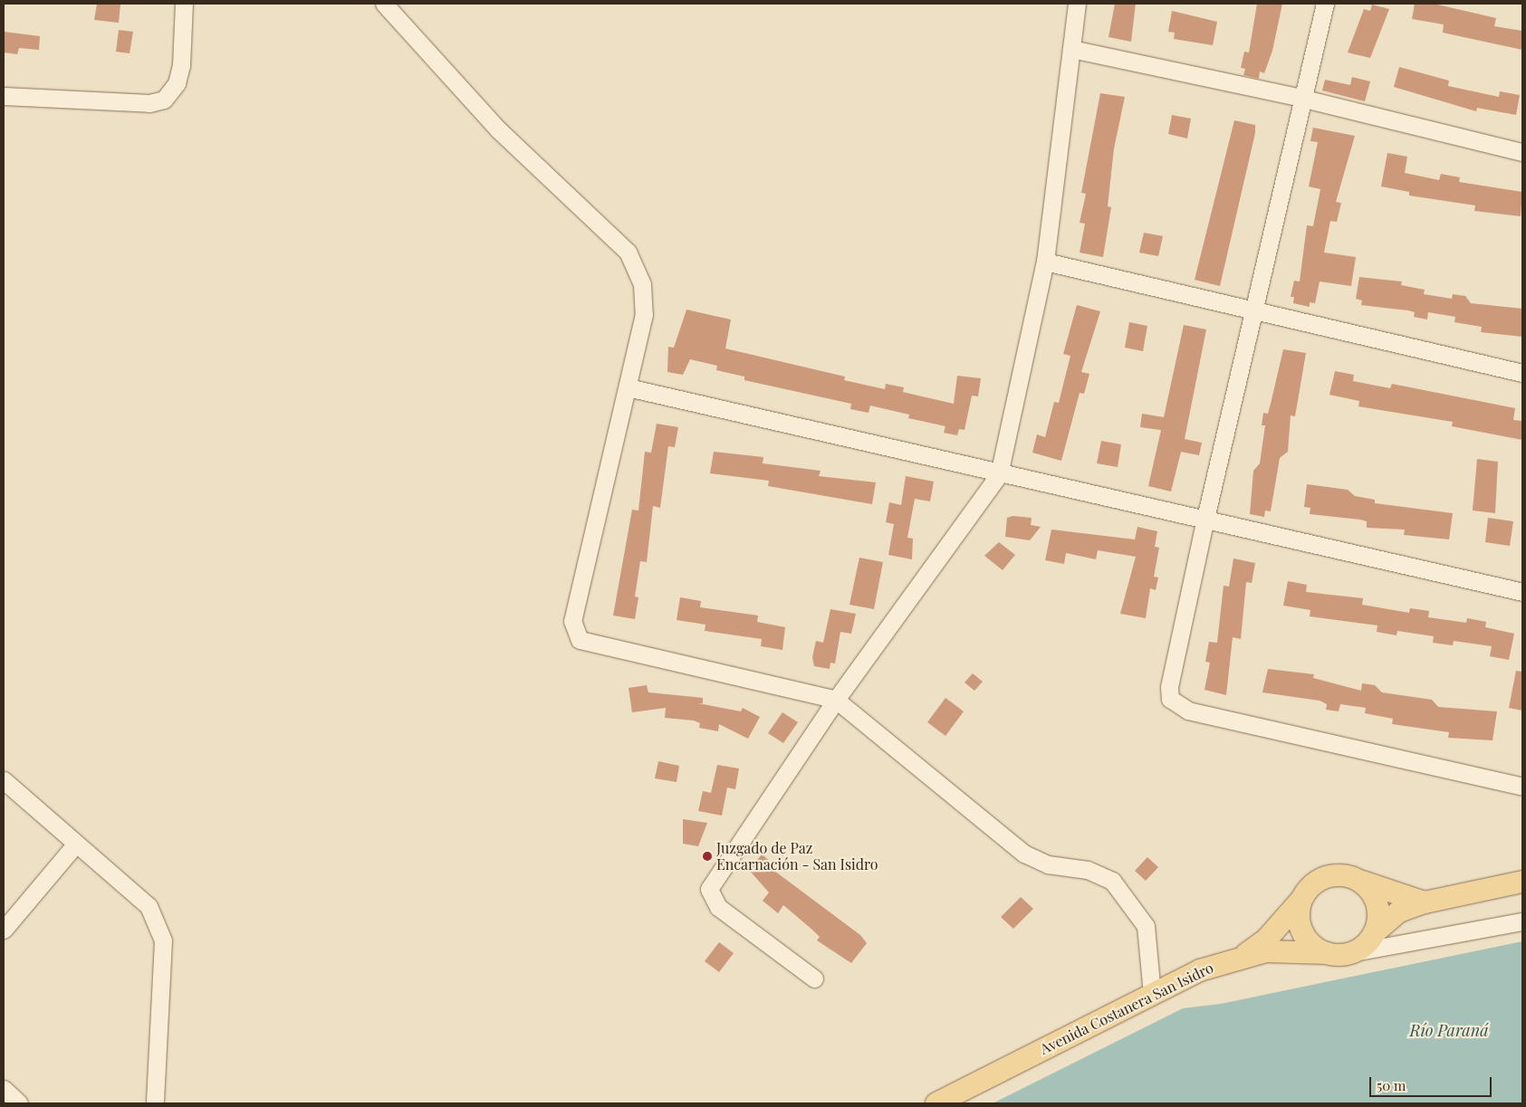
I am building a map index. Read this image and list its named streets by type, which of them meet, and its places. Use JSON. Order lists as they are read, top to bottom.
{
  "streets": {
    "main road": ["Avenida Costanera San Isidro"]
  },
  "water": ["Río Paraná"],
  "places": ["Juzgado de Paz Encarnación - San Isidro"],
  "scale_bar": "50 m"
}
